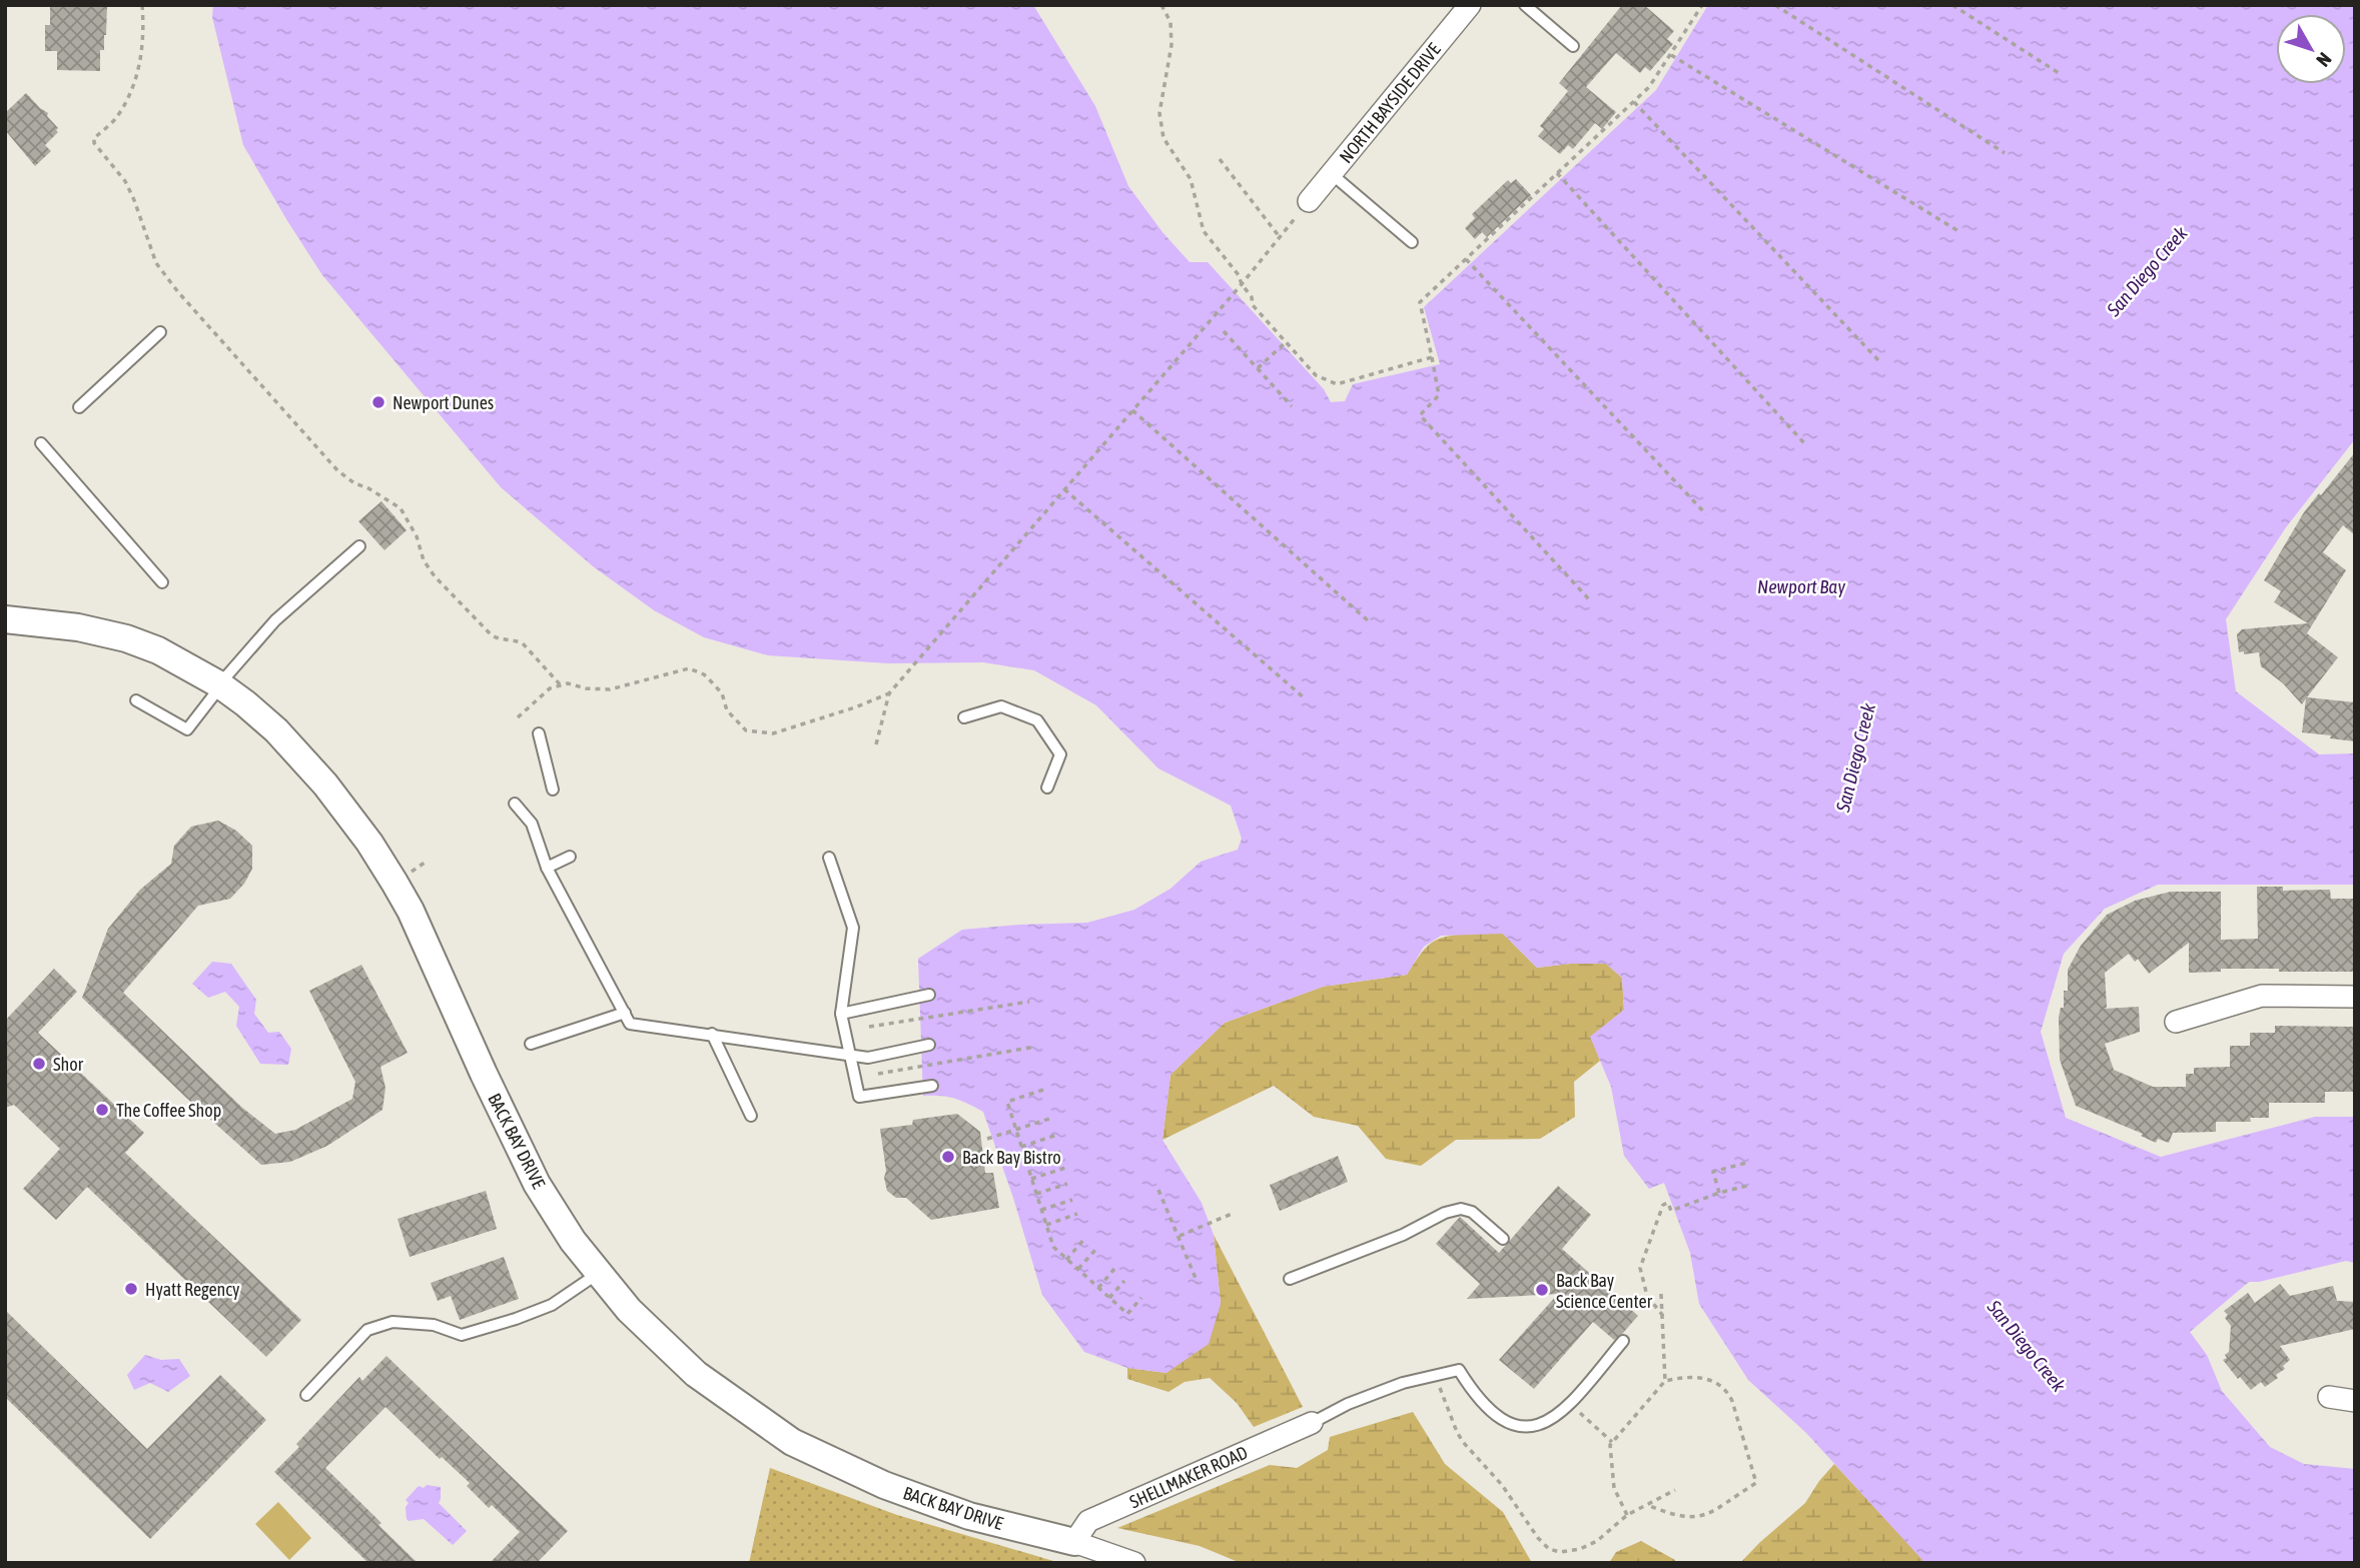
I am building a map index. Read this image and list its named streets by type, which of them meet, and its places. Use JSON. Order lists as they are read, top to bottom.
{
  "streets": {
    "street": ["NORTH BAYSIDE DRIVE", "BACK BAY DRIVE", "SHELLMAKER ROAD"]
  },
  "crossings": [
    ["BACK BAY DRIVE", "SHELLMAKER ROAD"]
  ],
  "water": ["San Diego Creek", "Newport Bay"],
  "places": [
    "Newport Dunes",
    "Shor",
    "The Coffee Shop",
    "Back Bay Bistro",
    "Hyatt Regency",
    "Back Bay Science Center"
  ],
  "north": "bottom right"
}
